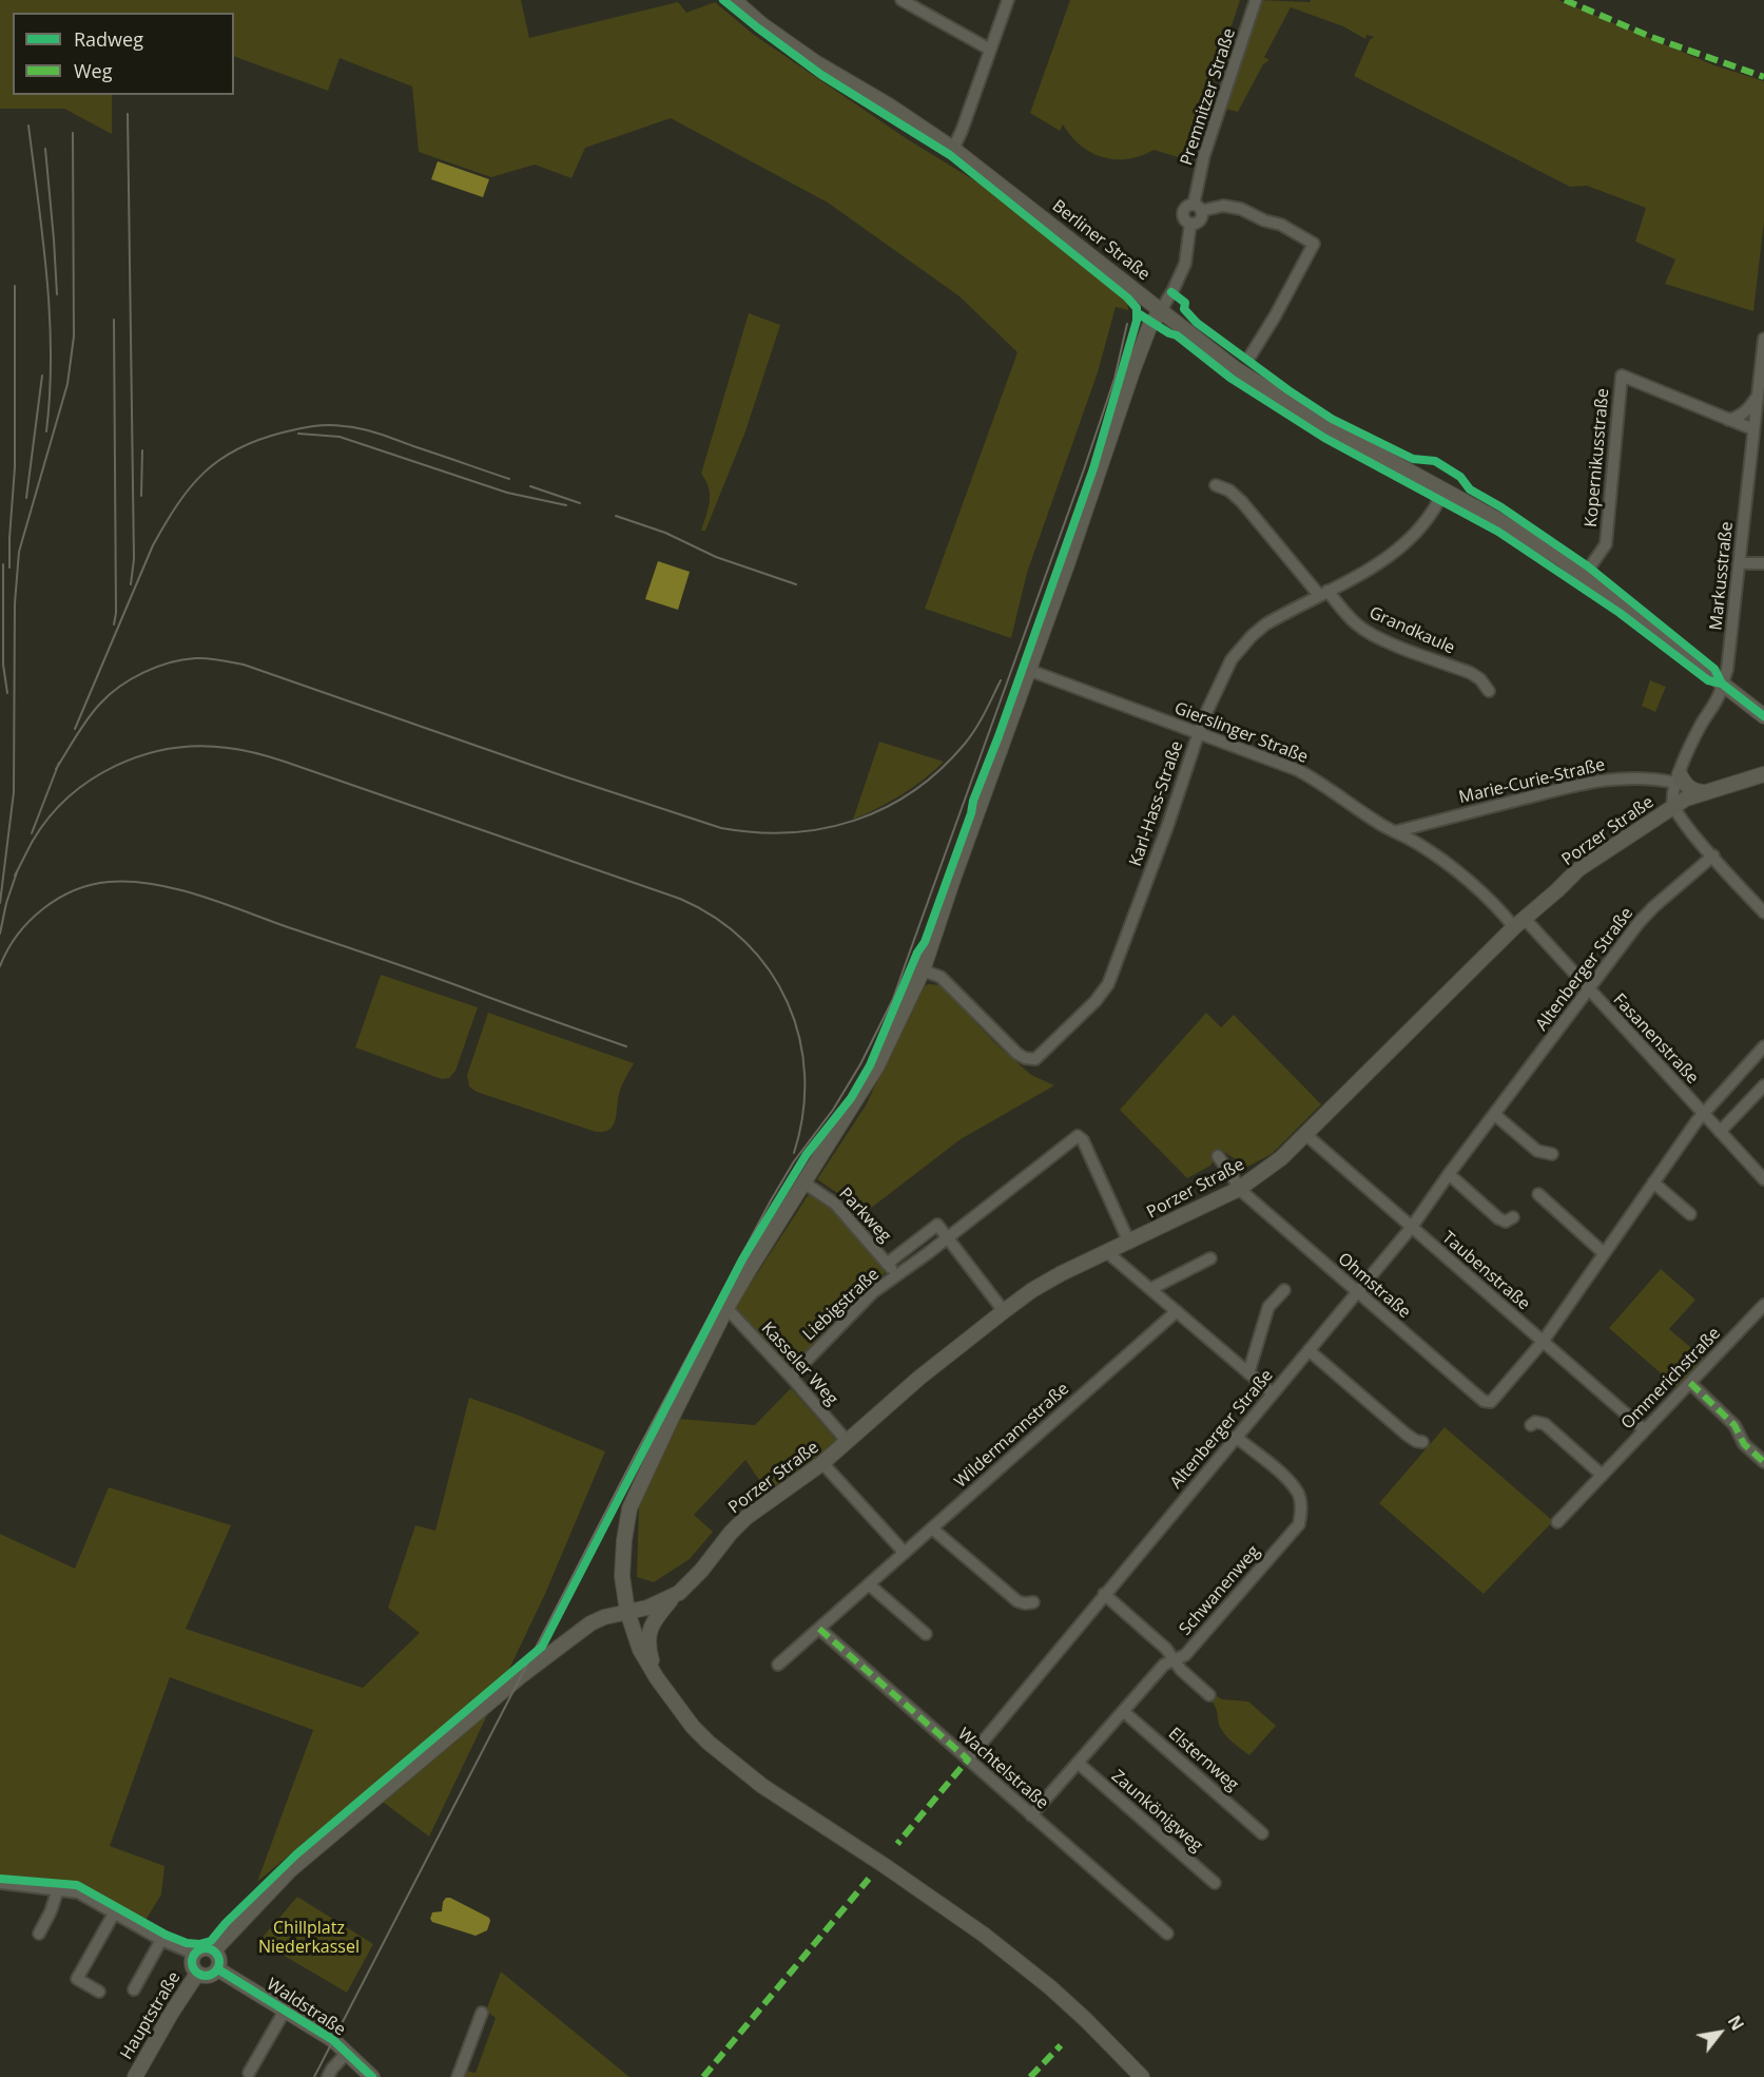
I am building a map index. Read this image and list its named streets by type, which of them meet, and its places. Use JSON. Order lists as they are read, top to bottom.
{
  "streets": {
    "street": [
      "Premnitzer Straße",
      "Berliner Straße",
      "Kopernikusstraße",
      "Markusstraße",
      "Grandkaule",
      "Gierslinger Straße",
      "Marie-Curie-Straße",
      "Karl-Hass-Straße",
      "Porzer Straße",
      "Altenberger Straße",
      "Fasanenstraße",
      "Parkweg",
      "Taubenstraße",
      "Ohmstraße",
      "Liebigstraße",
      "Kasseler Weg",
      "Ommerichstraße",
      "Wildermannstraße",
      "Schwanenweg",
      "Elsternweg",
      "Wachtelstraße",
      "Zaunkönigweg",
      "Waldstraße",
      "Hauptstraße"
    ]
  },
  "crossings": [
    ["Premnitzer Straße", "Berliner Straße"],
    ["Berliner Straße", "Kopernikusstraße"],
    ["Berliner Straße", "Markusstraße"],
    ["Berliner Straße", "Karl-Hass-Straße"],
    ["Kopernikusstraße", "Markusstraße"],
    ["Markusstraße", "Marie-Curie-Straße"],
    ["Markusstraße", "Porzer Straße"],
    ["Grandkaule", "Karl-Hass-Straße"],
    ["Gierslinger Straße", "Marie-Curie-Straße"],
    ["Gierslinger Straße", "Karl-Hass-Straße"],
    ["Gierslinger Straße", "Porzer Straße"],
    ["Gierslinger Straße", "Fasanenstraße"],
    ["Porzer Straße", "Fasanenstraße"],
    ["Porzer Straße", "Taubenstraße"],
    ["Porzer Straße", "Ohmstraße"],
    ["Porzer Straße", "Liebigstraße"],
    ["Porzer Straße", "Kasseler Weg"],
    ["Altenberger Straße", "Fasanenstraße"],
    ["Altenberger Straße", "Taubenstraße"],
    ["Altenberger Straße", "Ohmstraße"],
    ["Altenberger Straße", "Schwanenweg"],
    ["Altenberger Straße", "Wachtelstraße"],
    ["Parkweg", "Liebigstraße"],
    ["Taubenstraße", "Ohmstraße"],
    ["Taubenstraße", "Ommerichstraße"],
    ["Liebigstraße", "Kasseler Weg"],
    ["Wildermannstraße", "Wachtelstraße"],
    ["Schwanenweg", "Elsternweg"],
    ["Schwanenweg", "Wachtelstraße"],
    ["Schwanenweg", "Zaunkönigweg"],
    ["Waldstraße", "Hauptstraße"]
  ],
  "parks": ["Chillplatz Niederkassel"],
  "legend": ["Radweg", "Weg"],
  "north": "top right"
}
